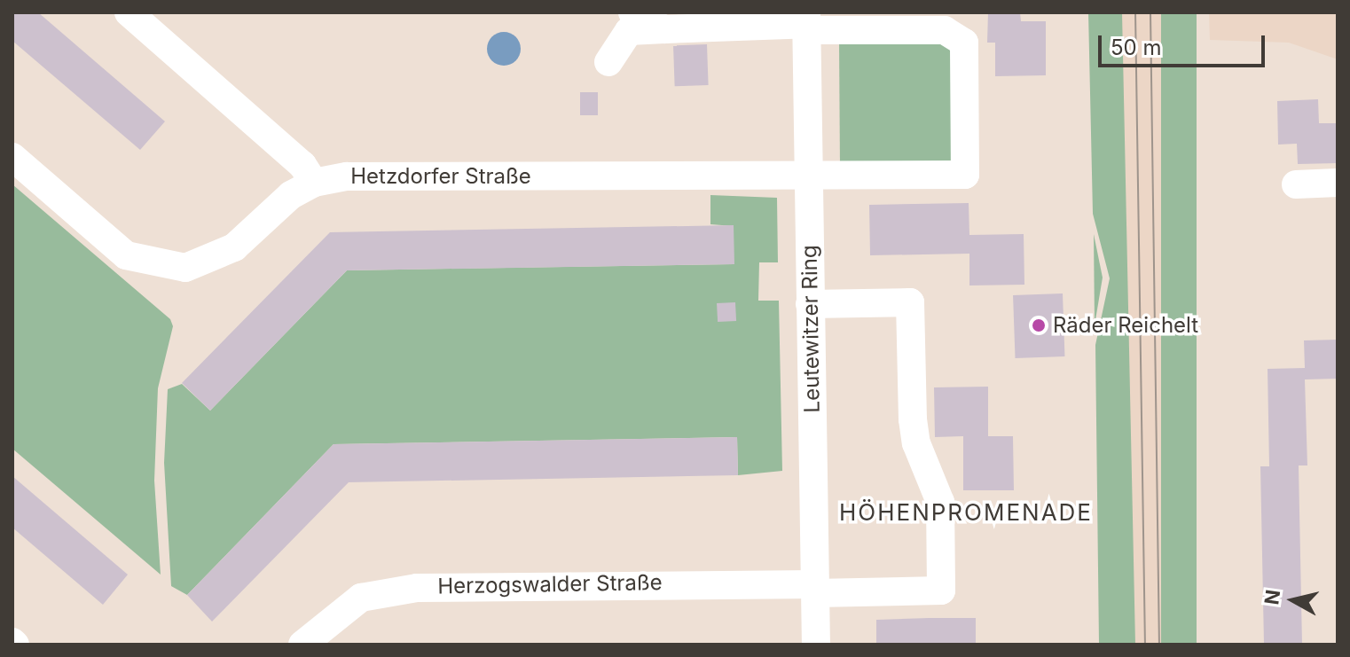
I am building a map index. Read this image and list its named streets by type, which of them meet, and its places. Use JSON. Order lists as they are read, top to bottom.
{
  "streets": {
    "street": ["Hetzdorfer Straße", "Leutewitzer Ring", "Herzogswalder Straße"]
  },
  "crossings": [
    ["Hetzdorfer Straße", "Leutewitzer Ring"],
    ["Leutewitzer Ring", "Herzogswalder Straße"]
  ],
  "districts": ["HÖHENPROMENADE"],
  "places": ["Räder Reichelt"],
  "scale_bar": "50 m",
  "north": "left"
}
